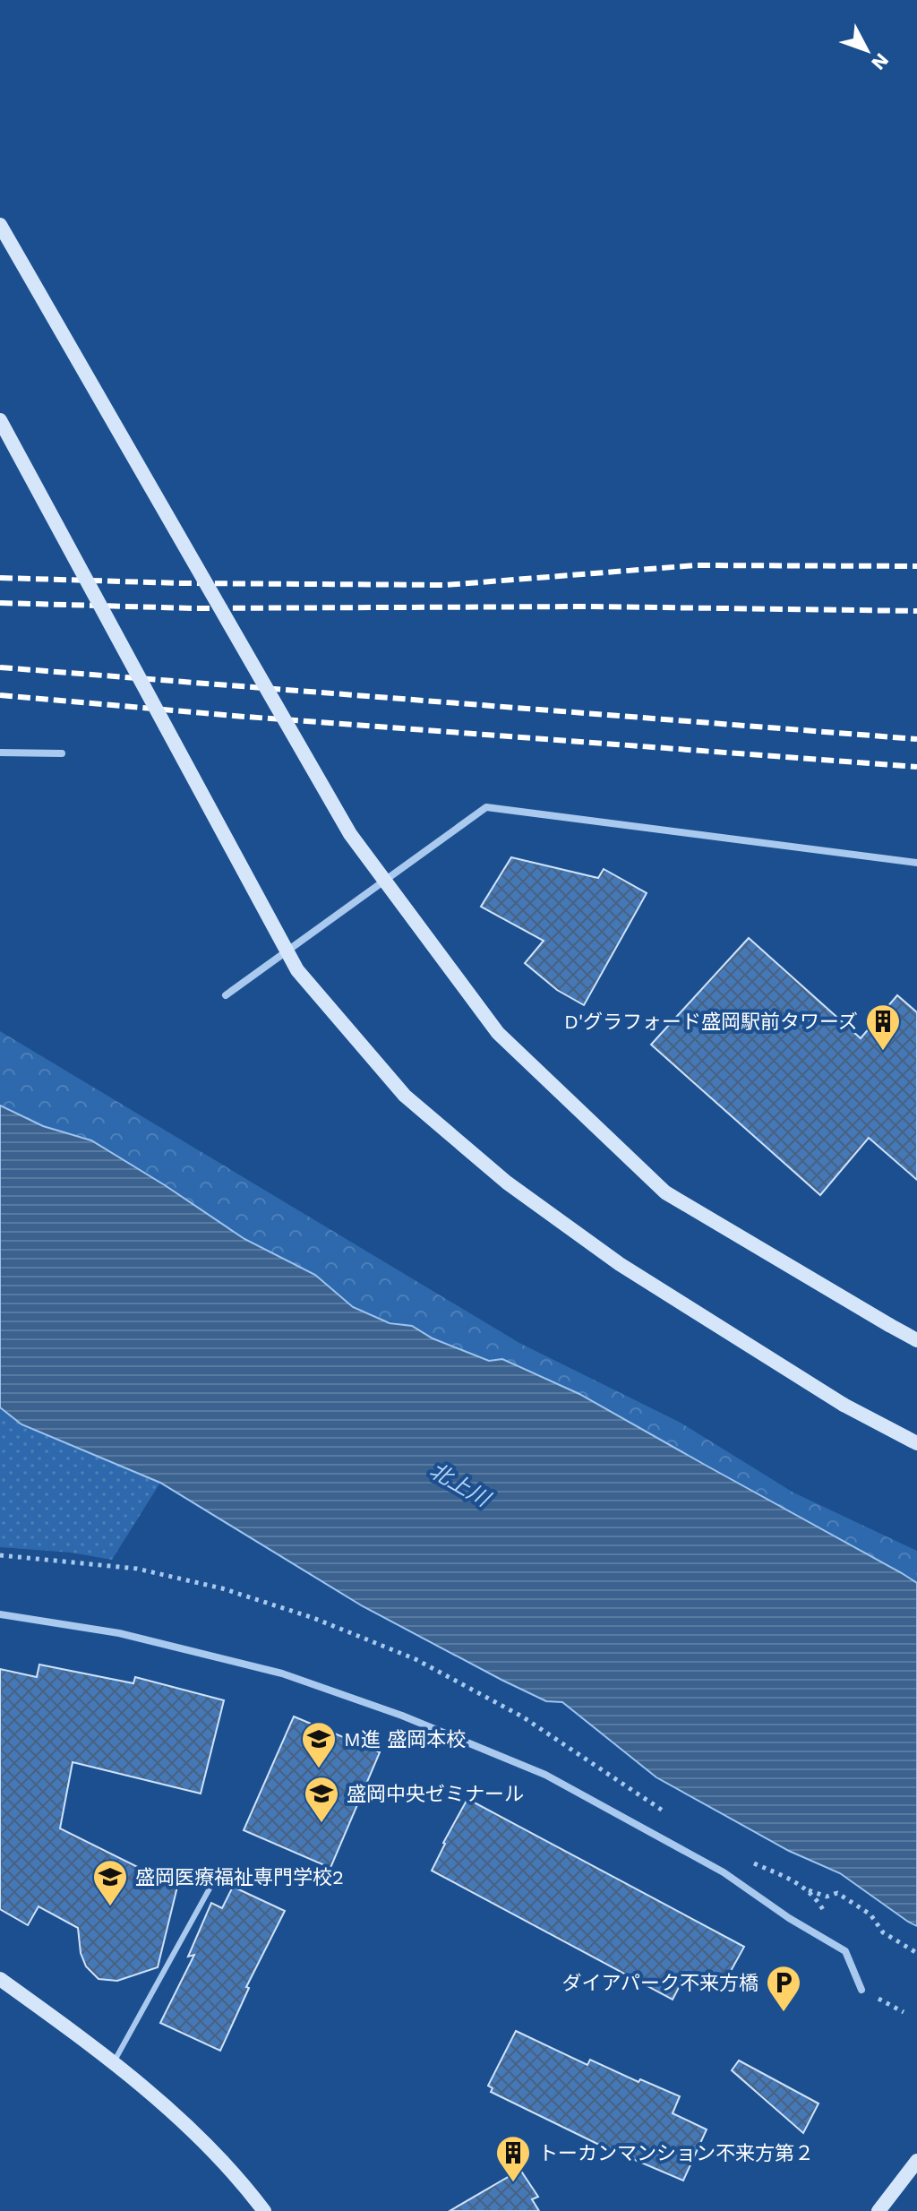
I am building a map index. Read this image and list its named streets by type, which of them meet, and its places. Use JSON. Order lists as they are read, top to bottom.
{
  "water": ["北上川"],
  "places": {
    "building": ["D'グラフォード盛岡駅前タワーズ", "トーカンマンション不来方第２"],
    "school or university": ["M進 盛岡本校", "盛岡中央ゼミナール", "盛岡医療福祉専門学校2"],
    "parking": ["ダイアパーク不来方橋"]
  },
  "north": "bottom right"
}
